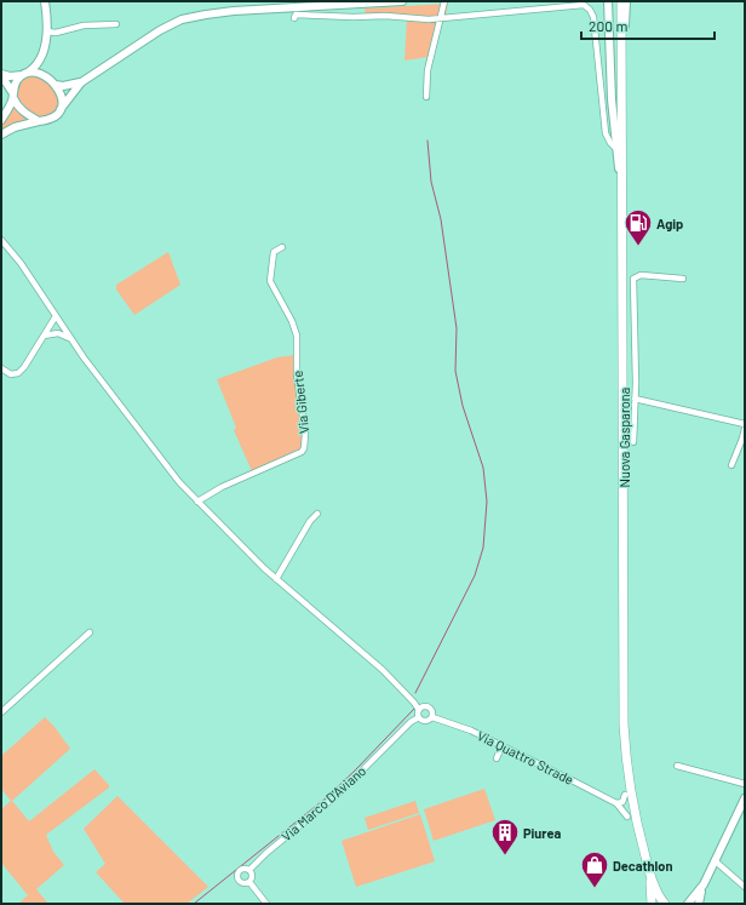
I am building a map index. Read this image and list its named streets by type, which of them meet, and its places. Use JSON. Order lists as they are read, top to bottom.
{
  "streets": {
    "main road": ["Nuova Gasparona"],
    "street": ["Via Giberte", "Via Quattro Strade", "Via Marco D'Aviano"]
  },
  "crossings": [
    ["Via Quattro Strade", "Via Marco D'Aviano"]
  ],
  "places": {
    "fuel station": ["Agip"],
    "building": ["Piurea"],
    "shop": ["Decathlon"]
  },
  "scale_bar": "200 m"
}
